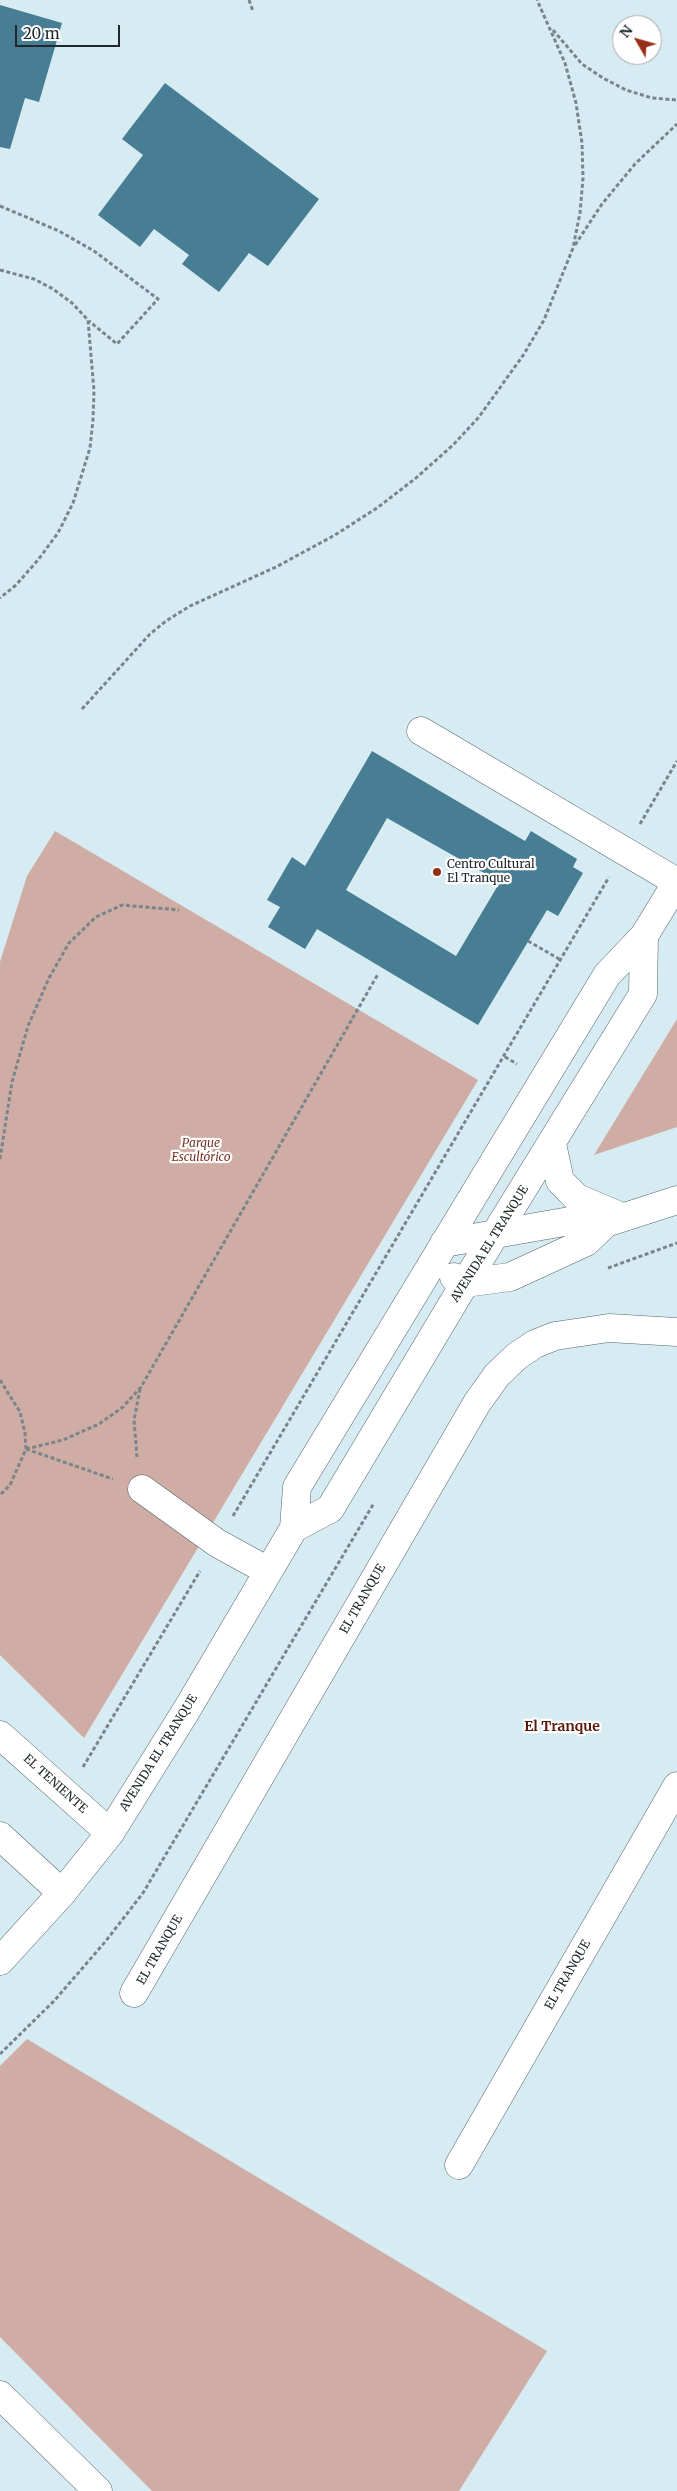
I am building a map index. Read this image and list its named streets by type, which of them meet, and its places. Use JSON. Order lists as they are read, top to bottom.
{
  "streets": {
    "main road": ["AVENIDA EL TRANQUE", "EL TRANQUE", "EL TENIENTE"]
  },
  "crossings": [
    ["AVENIDA EL TRANQUE", "EL TENIENTE"]
  ],
  "districts": ["El Tranque"],
  "parks": ["Parque Escultórico"],
  "places": ["Centro Cultural El Tranque"],
  "scale_bar": "20 m",
  "north": "top left"
}
